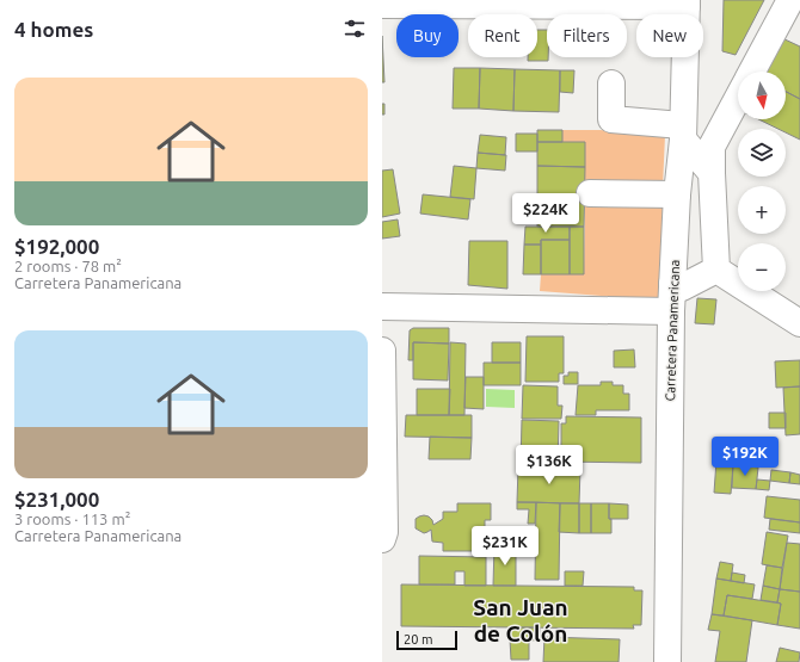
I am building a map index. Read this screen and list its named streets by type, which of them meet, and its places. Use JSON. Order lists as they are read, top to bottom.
{
  "streets": {
    "street": ["Carretera Panamericana"]
  },
  "districts": ["San Juan de Colón"],
  "scale_bar": "20 m",
  "north": "bottom",
  "page": {
    "heading": "4 homes",
    "chip": [
      "Buy",
      "Rent",
      "Filters",
      "New"
    ],
    "list": [
      {
        "name": "$192,000",
        "note": "2 rooms · 78 m² · Carretera Panamericana"
      },
      {
        "name": "$231,000",
        "note": "3 rooms · 113 m² · Carretera Panamericana"
      }
    ],
    "map_buttons": ["+", "−"],
    "price": [
      "$224K",
      "$192K",
      "$136K",
      "$231K"
    ],
    "scale": "20 m"
  }
}
